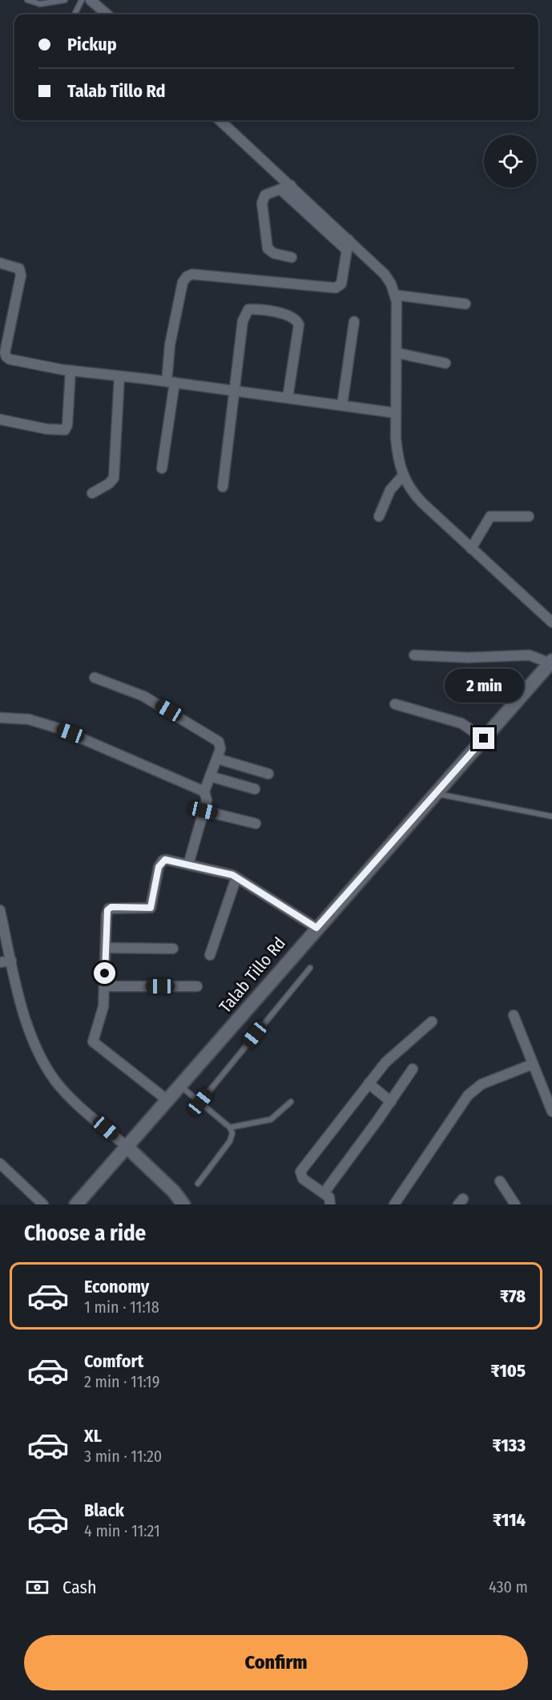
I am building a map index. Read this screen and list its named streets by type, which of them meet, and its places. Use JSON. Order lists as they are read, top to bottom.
{
  "streets": {
    "main road": ["Talab Tillo Rd"]
  },
  "page": {
    "banner": ["Pickup", "Talab Tillo Rd"],
    "bubble": "2 min",
    "heading": "Choose a ride",
    "list": [
      {
        "name": "Economy",
        "note": "1 min · 11:18",
        "value": "₹78"
      },
      {
        "name": "Comfort",
        "note": "2 min · 11:19",
        "value": "₹105"
      },
      {
        "name": "XL",
        "note": "3 min · 11:20",
        "value": "₹133"
      },
      {
        "name": "Black",
        "note": "4 min · 11:21",
        "value": "₹114"
      }
    ],
    "pay": ["Cash", "430 m"],
    "buttons": "Confirm"
  }
}
